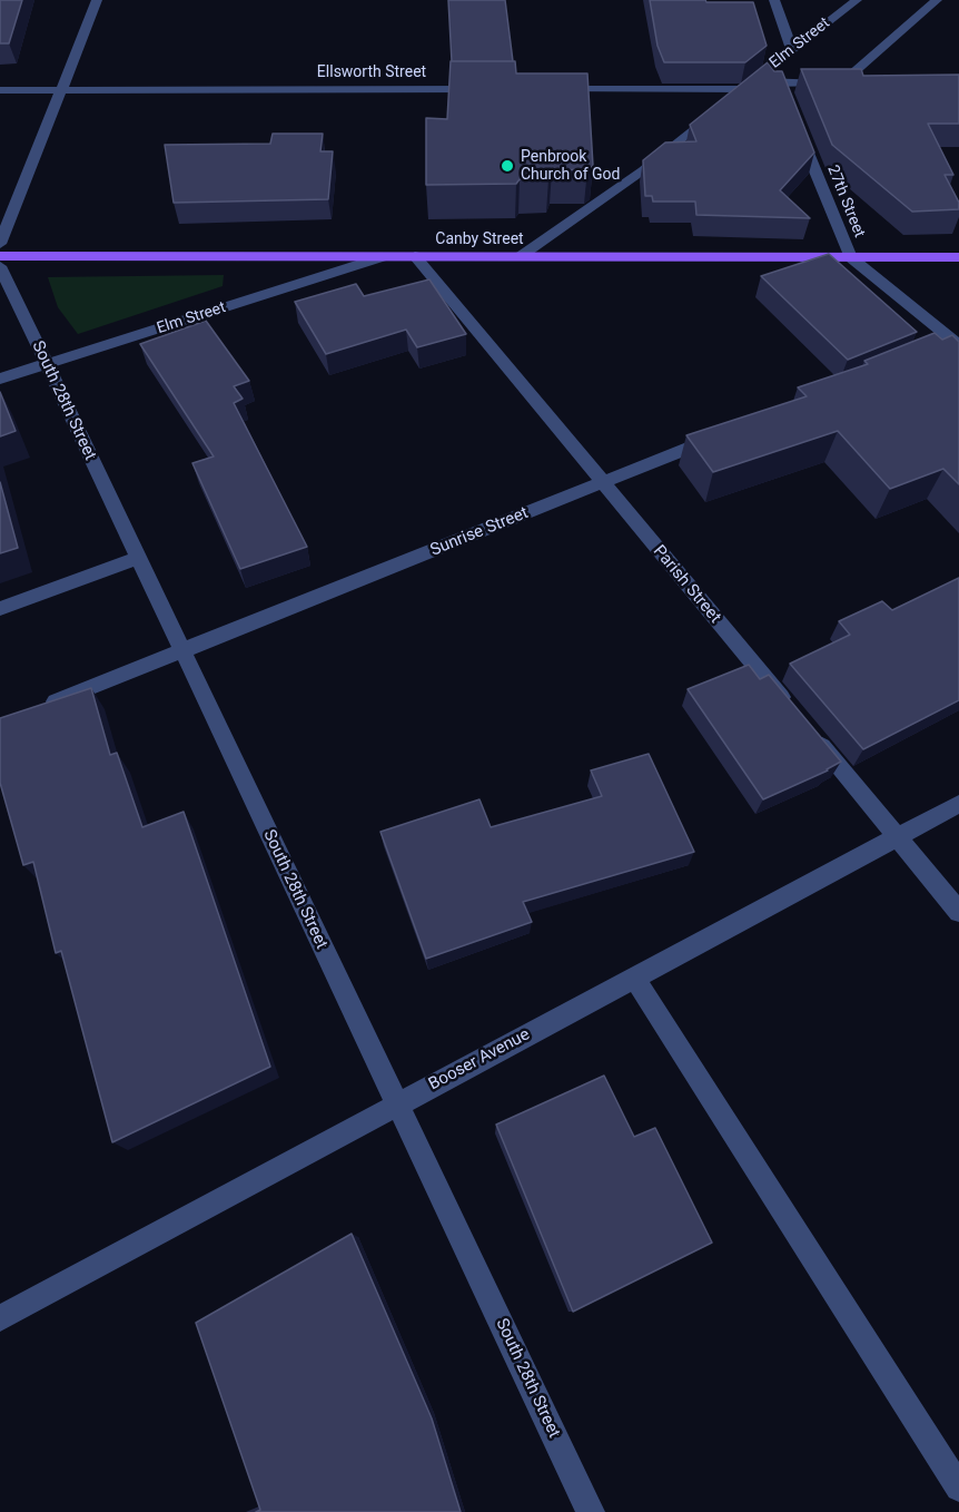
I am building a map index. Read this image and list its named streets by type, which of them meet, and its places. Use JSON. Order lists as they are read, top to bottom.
{
  "streets": {
    "main road": ["Canby Street"],
    "street": [
      "Elm Street",
      "Ellsworth Street",
      "27th Street",
      "South 28th Street",
      "Sunrise Street",
      "Parish Street",
      "Booser Avenue"
    ]
  },
  "crossings": [
    ["Elm Street", "Canby Street"],
    ["Elm Street", "South 28th Street"],
    ["27th Street", "Canby Street"],
    ["Canby Street", "Parish Street"],
    ["South 28th Street", "Sunrise Street"],
    ["South 28th Street", "Booser Avenue"],
    ["Sunrise Street", "Parish Street"]
  ],
  "places": ["Penbrook Church of God"]
}
